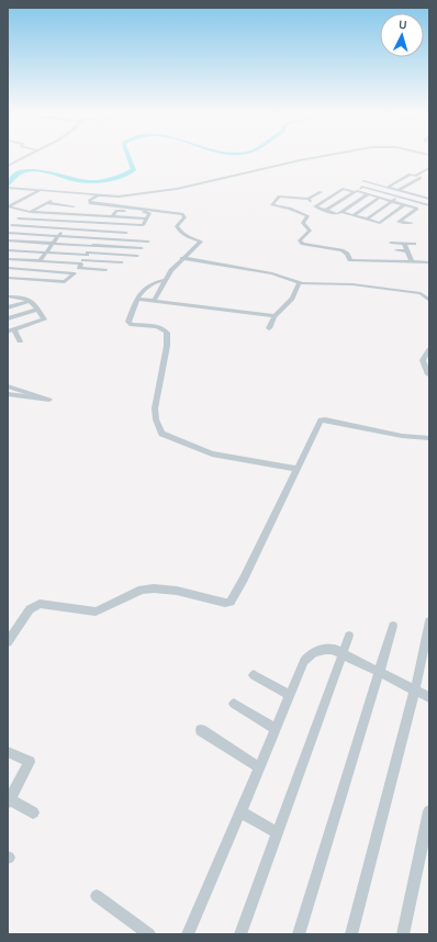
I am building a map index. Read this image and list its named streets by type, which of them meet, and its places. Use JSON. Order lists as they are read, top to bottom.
{
  "north": "top"
}
